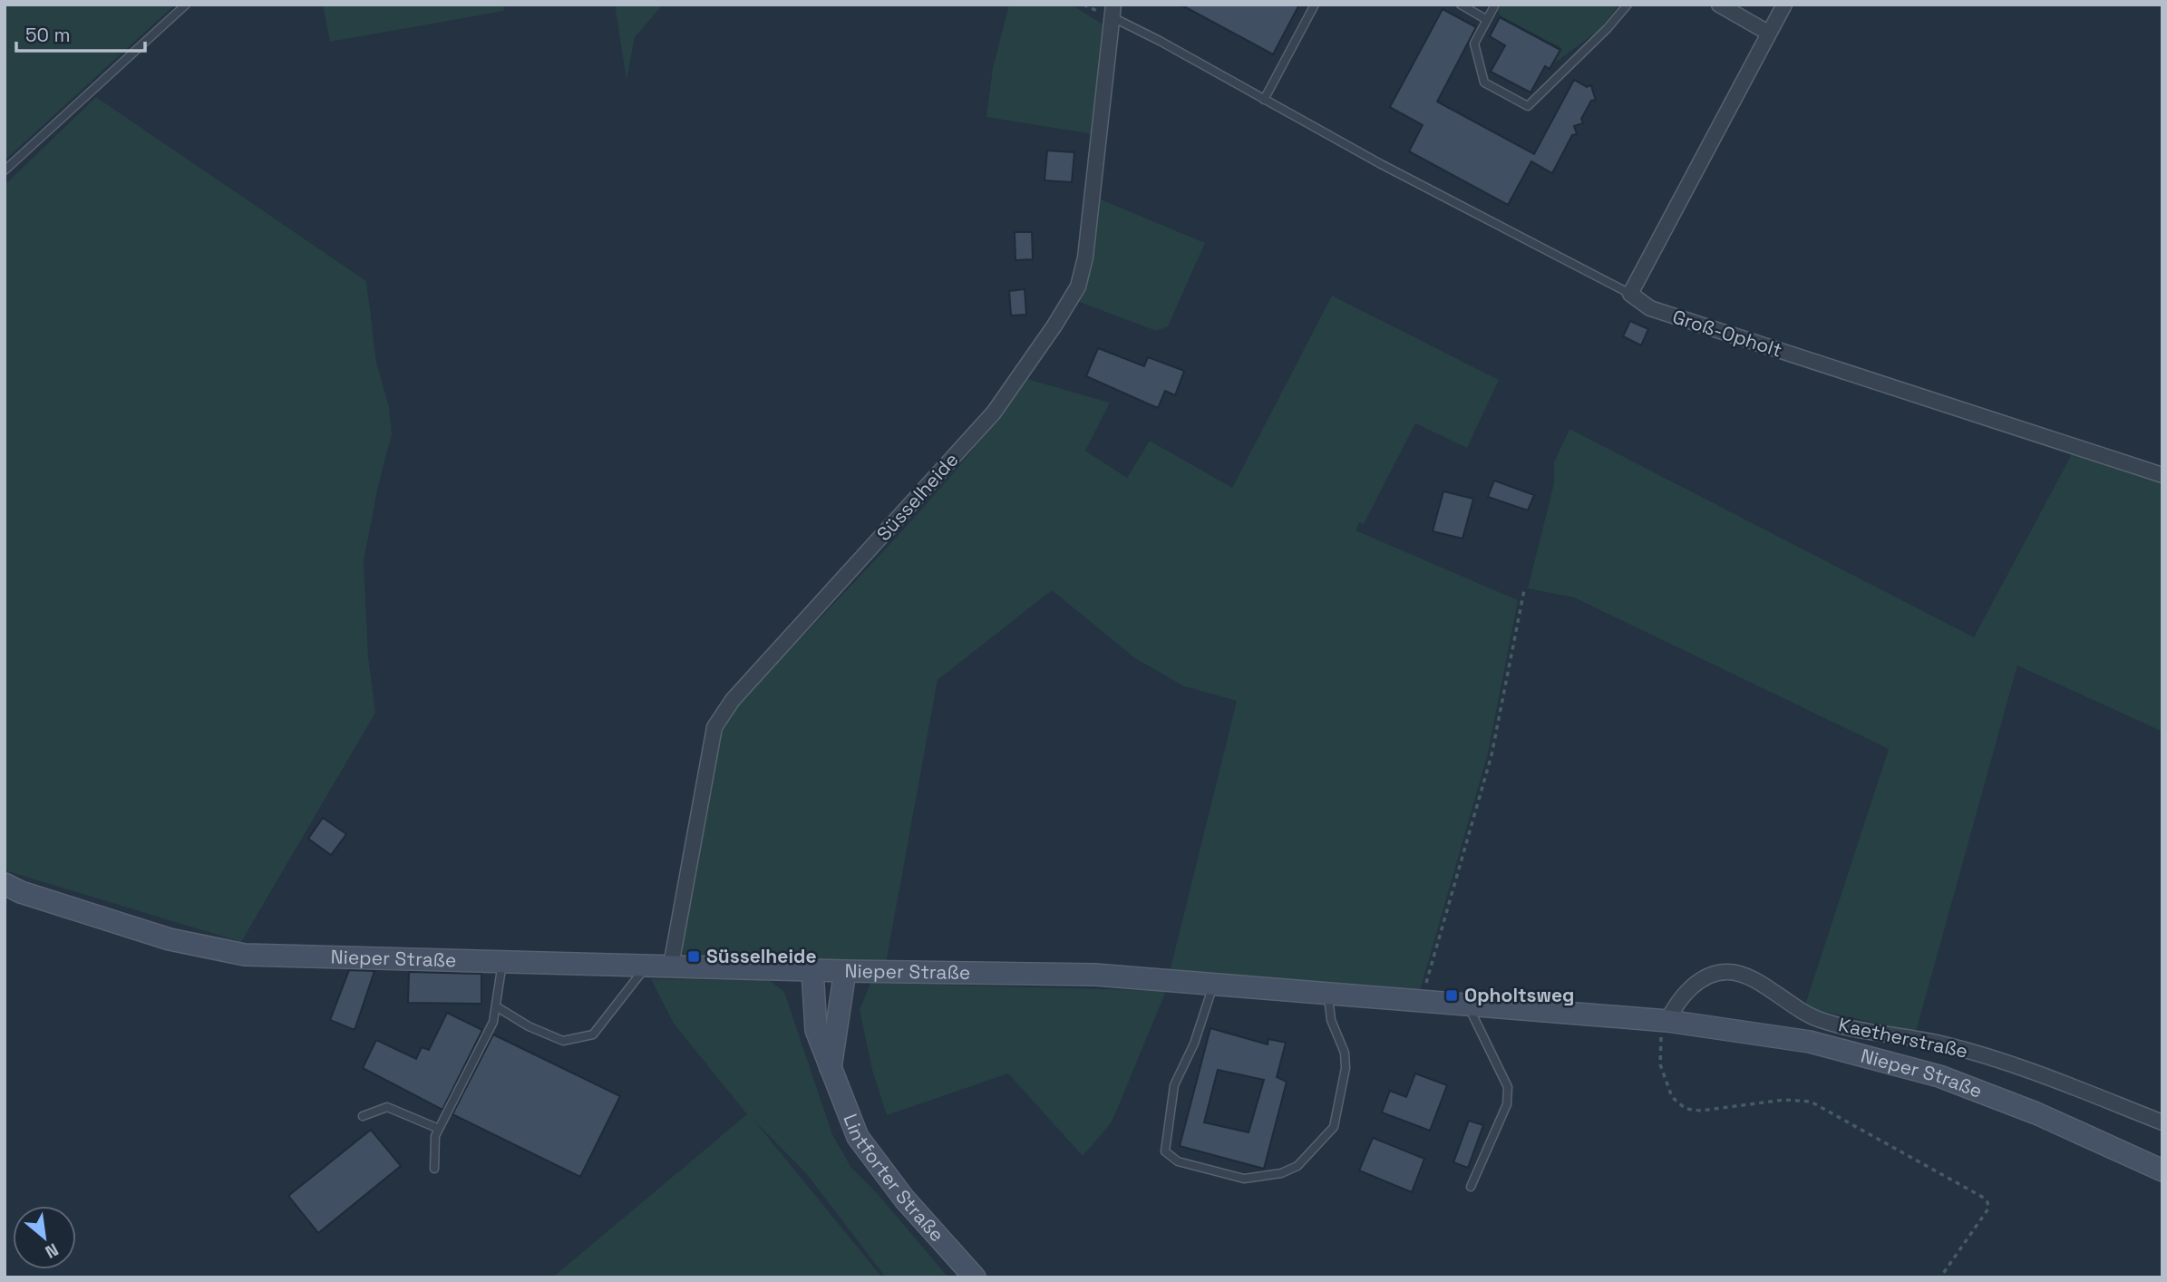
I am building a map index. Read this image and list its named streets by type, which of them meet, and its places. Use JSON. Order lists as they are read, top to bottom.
{
  "streets": {
    "street": [
      "Groß-Opholt",
      "Süsselheide",
      "Nieper Straße",
      "Kaetherstraße",
      "Lintforter Straße"
    ]
  },
  "crossings": [
    ["Süsselheide", "Nieper Straße"],
    ["Nieper Straße", "Kaetherstraße"],
    ["Nieper Straße", "Lintforter Straße"]
  ],
  "places": {
    "transit": ["Süsselheide", "Opholtsweg"]
  },
  "scale_bar": "50 m",
  "north": "bottom right"
}
